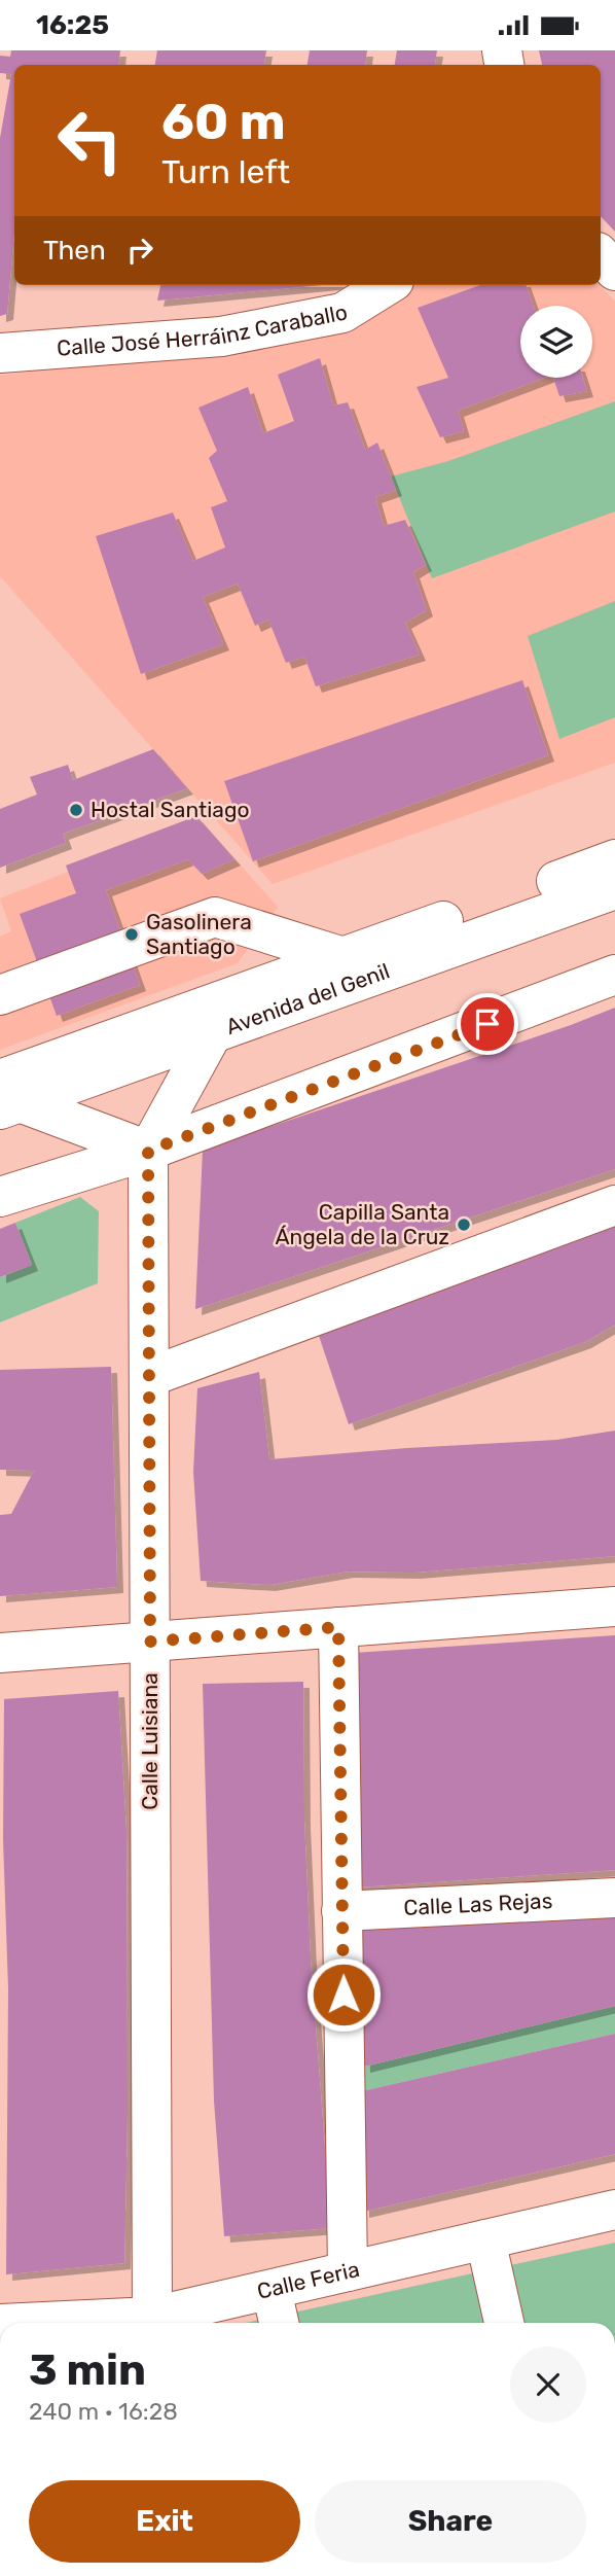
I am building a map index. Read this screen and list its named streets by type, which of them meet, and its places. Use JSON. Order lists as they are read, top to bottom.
{
  "streets": {
    "street": [
      "Calle José Herráinz Caraballo",
      "Avenida del Genil",
      "Calle Luisiana",
      "Calle Las Rejas",
      "Calle Feria"
    ]
  },
  "crossings": [
    ["Avenida del Genil", "Calle Luisiana"]
  ],
  "places": ["Hostal Santiago", "Gasolinera Santiago", "Capilla Santa Ángela de la Cruz"],
  "page": {
    "status": "16:25",
    "turn": ["60 m", "Turn left"],
    "then": "Then",
    "heading": ["3 min", "240 m · 16:28"],
    "buttons": ["Exit", "Share"]
  }
}
